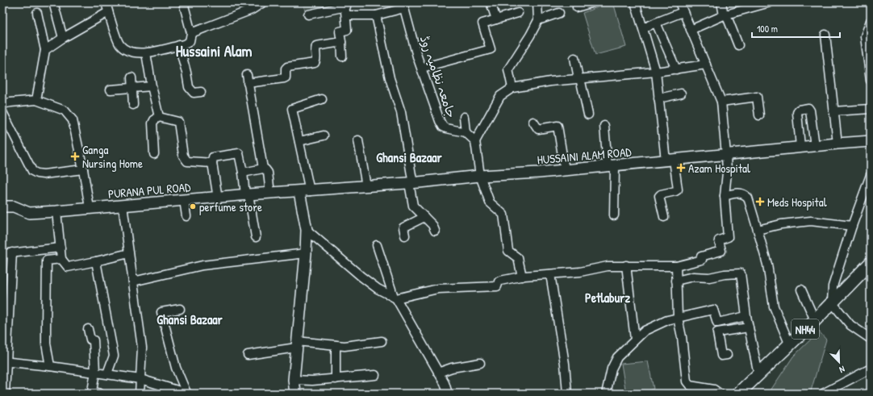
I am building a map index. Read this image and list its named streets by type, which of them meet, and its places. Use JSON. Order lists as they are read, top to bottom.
{
  "streets": {
    "highway": ["NH44"],
    "main road": ["HUSSAINI ALAM ROAD", "PURANA PUL ROAD"],
    "street": ["جامعہ نظامیہ روڈ"]
  },
  "crossings": [
    ["HUSSAINI ALAM ROAD", "PURANA PUL ROAD"]
  ],
  "districts": [
    "Hussaini Alam",
    "Ghansi Bazaar",
    "Petlaburz",
    "Ghansi Bazaar"
  ],
  "places": {
    "health": ["Ganga Nursing Home", "Azam Hospital", "Meds Hospital"],
    "other": ["perfume store"]
  },
  "scale_bar": "100 m",
  "north": "bottom right"
}
